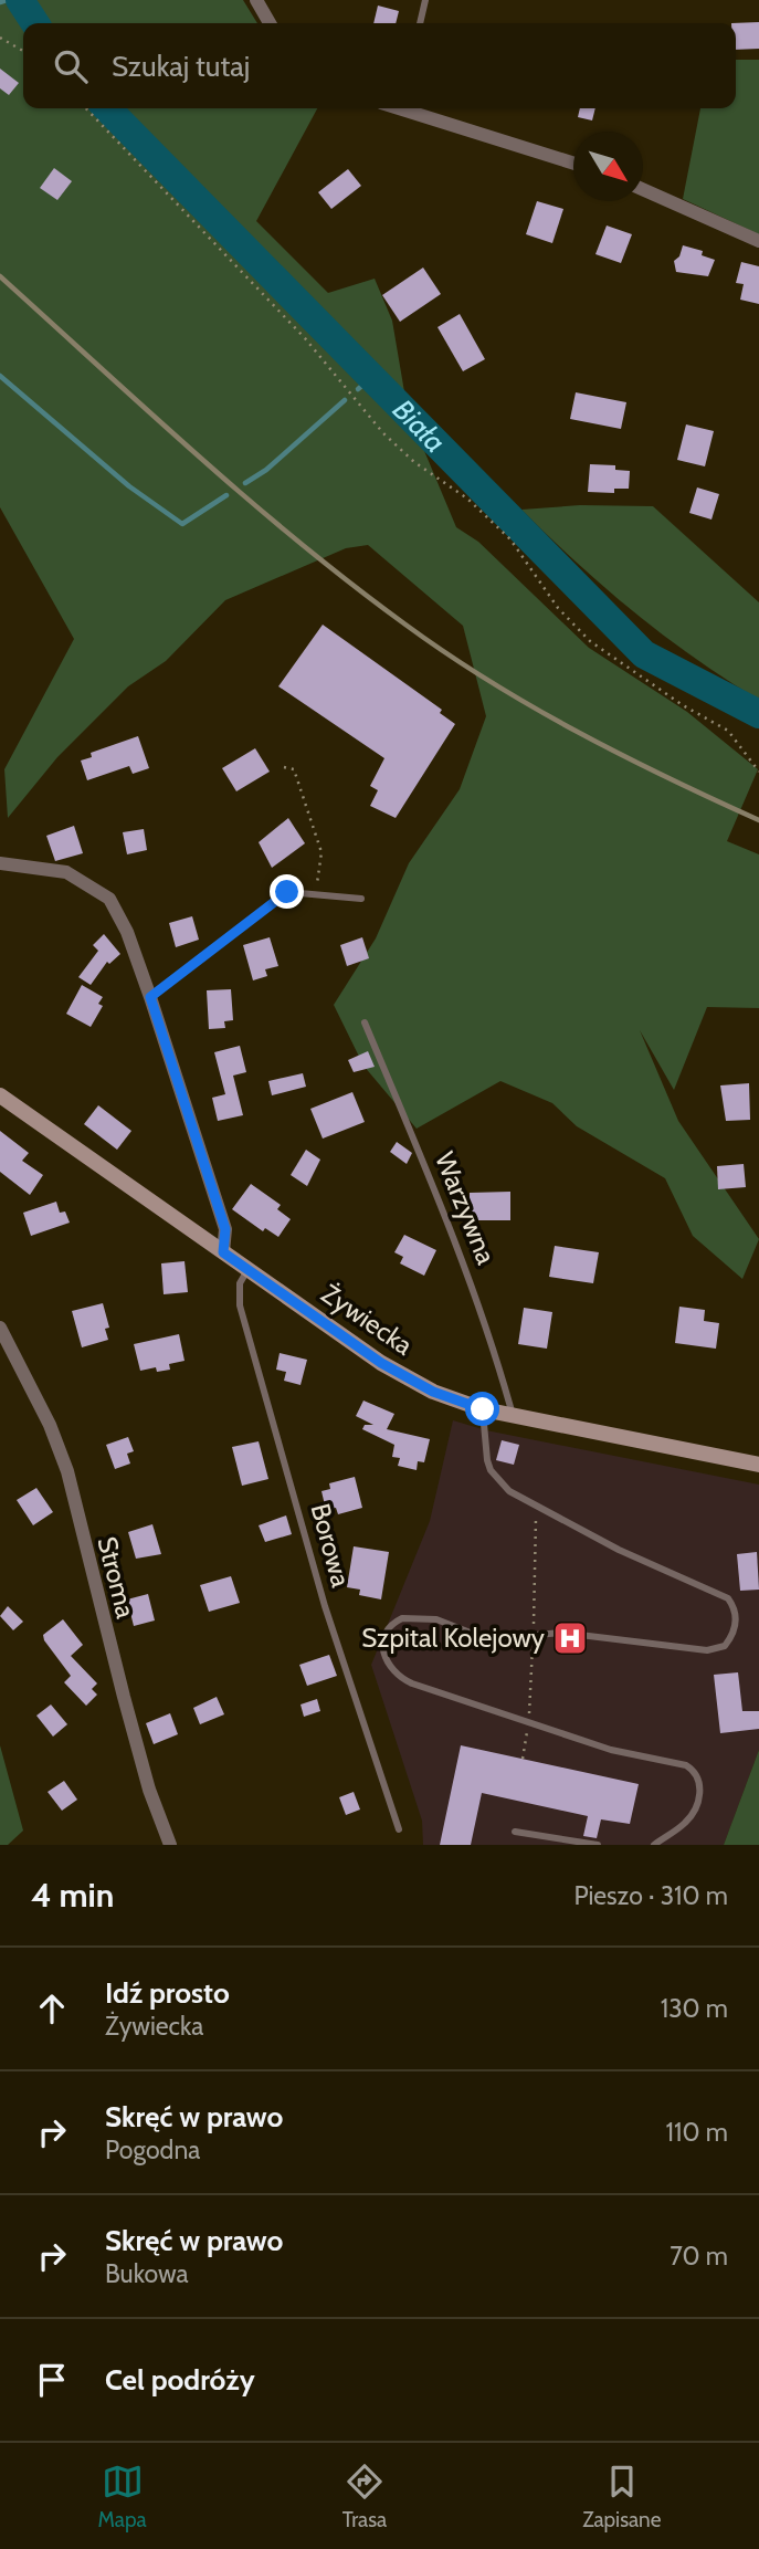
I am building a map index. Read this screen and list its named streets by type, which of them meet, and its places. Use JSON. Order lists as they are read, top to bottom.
{
  "streets": {
    "main road": ["Żywiecka"],
    "street": ["Stroma"],
    "lane": ["Warzywna", "Borowa"]
  },
  "crossings": [
    ["Warzywna", "Żywiecka"],
    ["Żywiecka", "Borowa"]
  ],
  "water": ["Biała"],
  "places": {
    "hospital": ["Szpital Kolejowy"]
  },
  "north": "bottom right",
  "page": {
    "search": "Szukaj tutaj",
    "heading": ["4 min", "Pieszo · 310 m"],
    "list": [
      ["Idź prosto", "Żywiecka", "130 m"],
      ["Skręć w prawo", "Pogodna", "110 m"],
      ["Skręć w prawo", "Bukowa", "70 m"],
      "Cel podróży"
    ],
    "nav": ["Mapa", "Trasa", "Zapisane"]
  }
}
